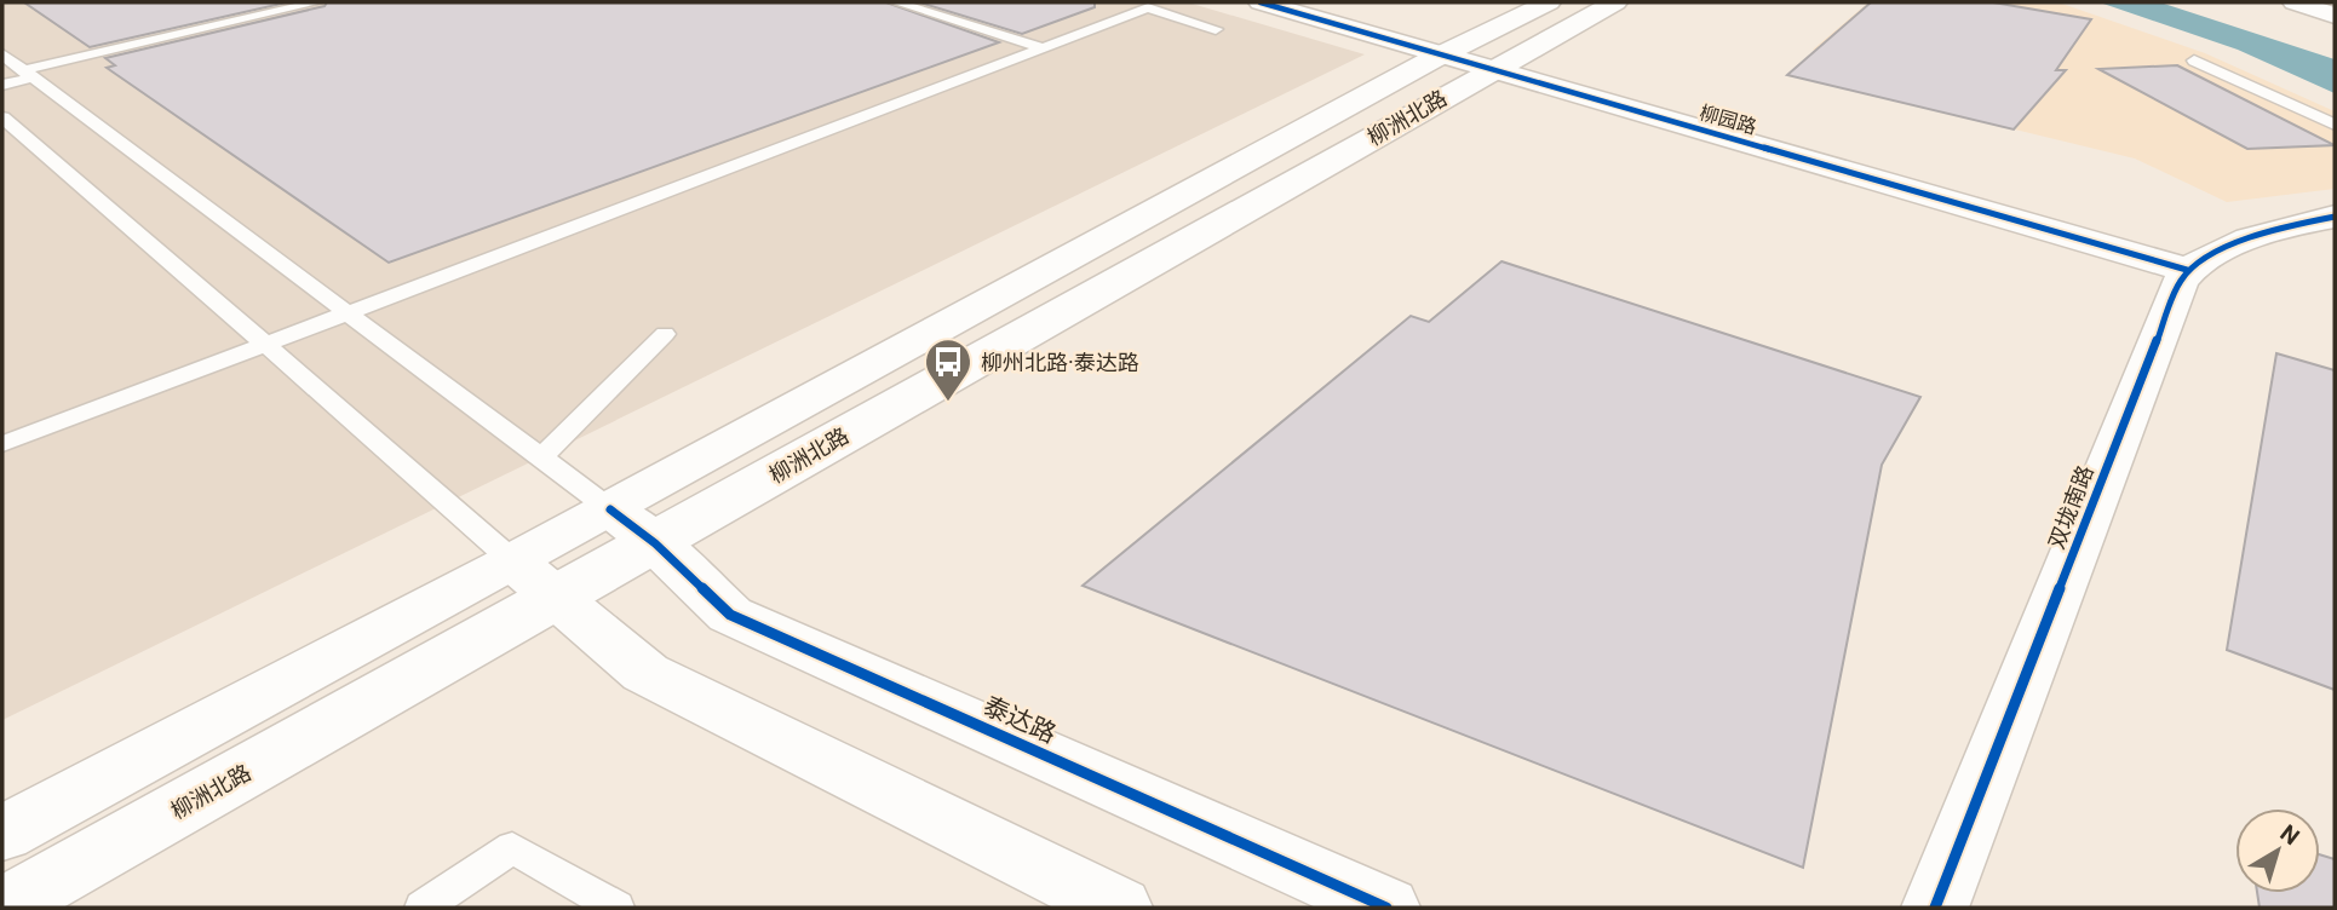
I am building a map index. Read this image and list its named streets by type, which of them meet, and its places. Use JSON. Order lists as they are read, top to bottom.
{
  "streets": {
    "street": [
      "柳洲北路",
      "柳园路",
      "双垅南路",
      "泰达路"
    ]
  },
  "crossings": [
    ["柳洲北路", "柳园路"],
    ["柳洲北路", "泰达路"],
    ["柳园路", "双垅南路"]
  ],
  "places": {
    "bus stop": ["柳州北路·泰达路"]
  },
  "north": "top right"
}
